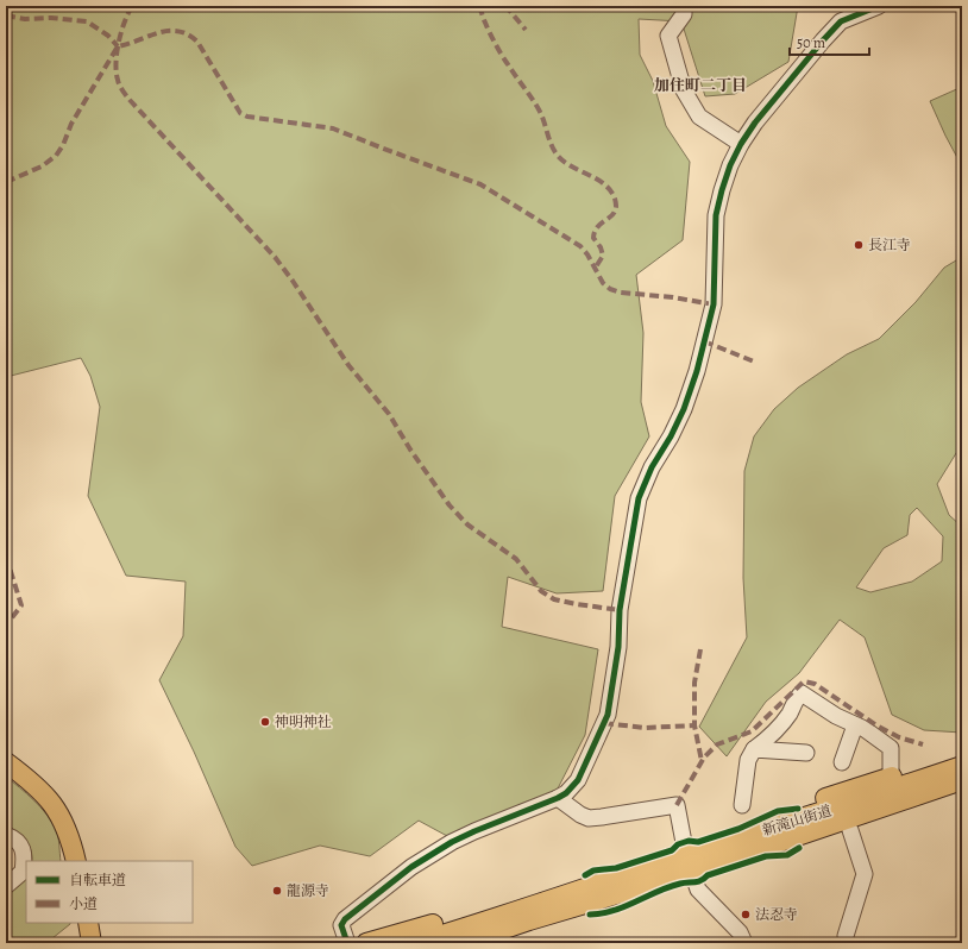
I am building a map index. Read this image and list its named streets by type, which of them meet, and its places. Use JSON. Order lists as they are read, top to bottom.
{
  "streets": {
    "main road": ["新滝山街道"]
  },
  "districts": ["加住町二丁目"],
  "places": [
    "長江寺",
    "神明神社",
    "龍源寺",
    "法忍寺"
  ],
  "legend": ["自転車道", "小道"],
  "scale_bar": "50 m"
}
